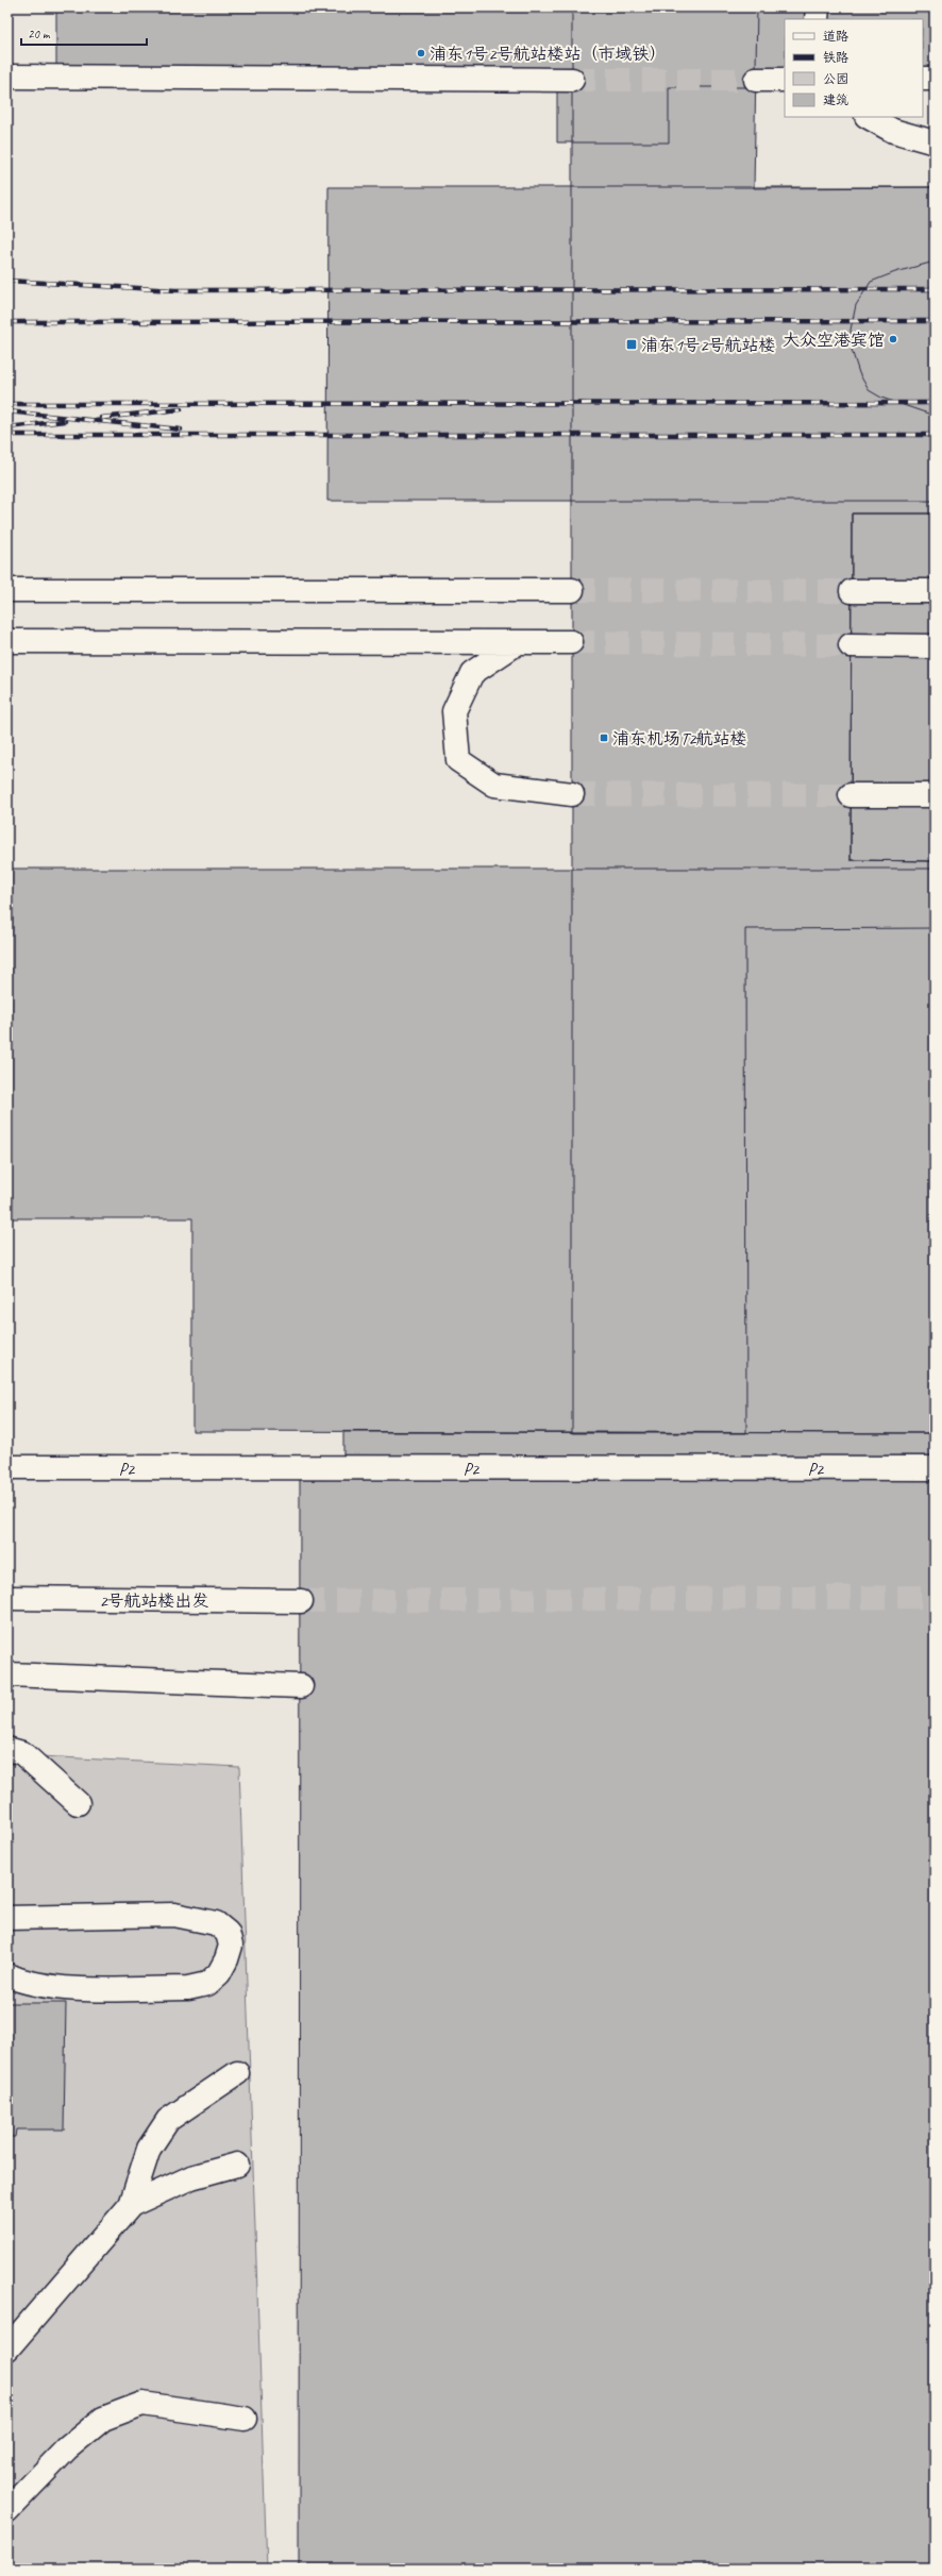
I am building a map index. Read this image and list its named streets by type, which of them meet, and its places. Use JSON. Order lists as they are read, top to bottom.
{
  "streets": {
    "main road": ["P2", "2号航站楼出发"]
  },
  "places": {
    "other": ["浦东1号2号航站楼站（市域铁）", "大众空港宾馆"],
    "transit": ["浦东1号2号航站楼", "浦东机场T2航站楼"]
  },
  "legend": [
    "道路",
    "铁路",
    "公园",
    "建筑"
  ],
  "scale_bar": "20 m"
}
